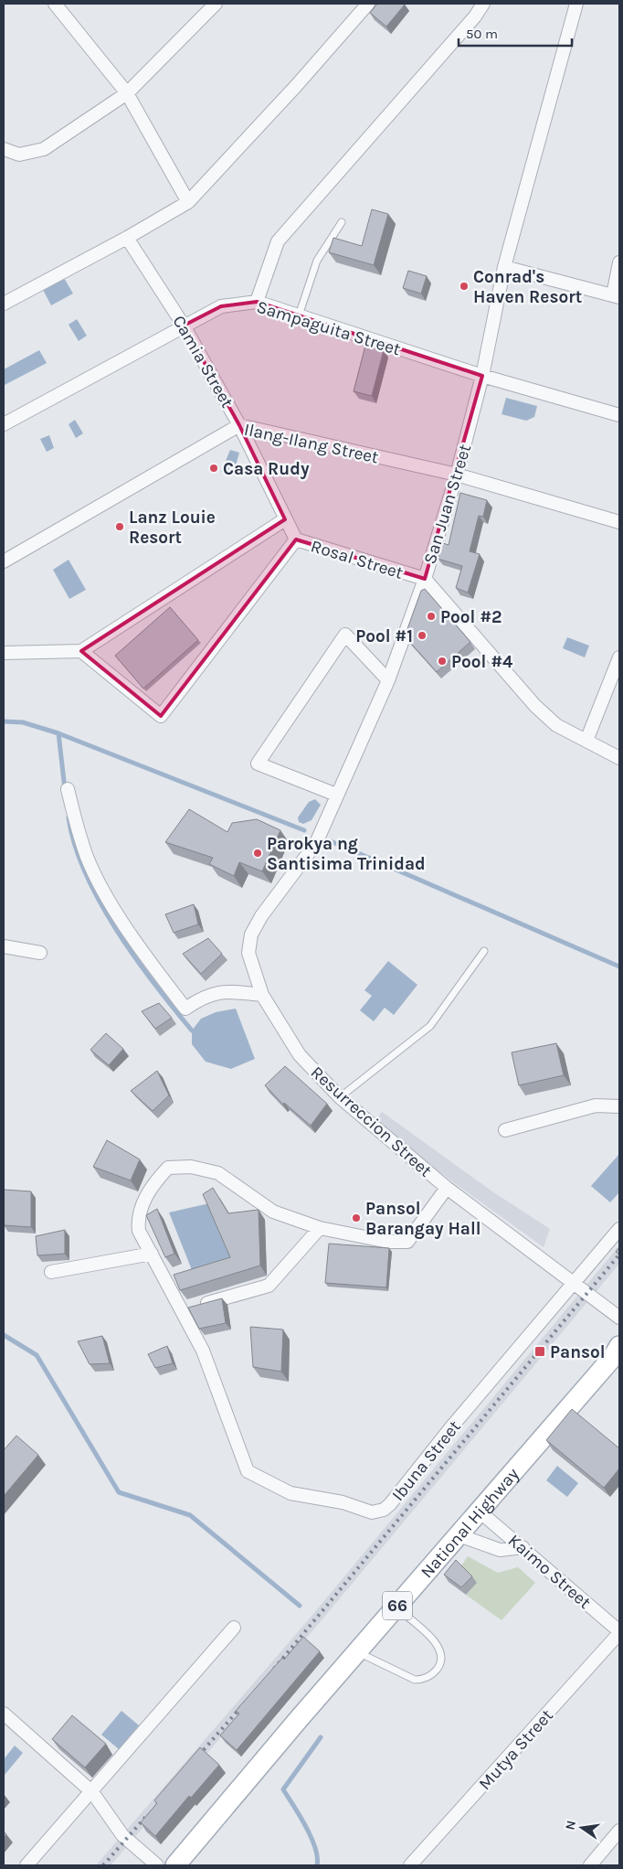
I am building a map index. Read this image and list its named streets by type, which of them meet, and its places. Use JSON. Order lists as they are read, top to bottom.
{
  "streets": {
    "main road": ["National Highway", "66"],
    "street": [
      "Sampaguita Street",
      "Camia Street",
      "Ilang-Ilang Street",
      "San Juan Street",
      "Rosal Street",
      "Resurreccion Street",
      "Ibuna Street",
      "Kaimo Street",
      "Mutya Street"
    ]
  },
  "crossings": [
    ["Sampaguita Street", "Camia Street"],
    ["Sampaguita Street", "San Juan Street"],
    ["Camia Street", "Ilang-Ilang Street"],
    ["Camia Street", "Rosal Street"],
    ["Ilang-Ilang Street", "San Juan Street"],
    ["San Juan Street", "Rosal Street"],
    ["San Juan Street", "Resurreccion Street"],
    ["Resurreccion Street", "Ibuna Street"],
    ["National Highway", "Kaimo Street"],
    ["Kaimo Street", "Mutya Street"]
  ],
  "places": {
    "other": [
      "Conrad's Haven Resort",
      "Casa Rudy",
      "Lanz Louie Resort",
      "Pool #2",
      "Pool #1",
      "Pool #4",
      "Parokya ng Santisima Trinidad",
      "Pansol Barangay Hall"
    ],
    "transit": ["Pansol"]
  },
  "scale_bar": "50 m",
  "north": "left"
}
